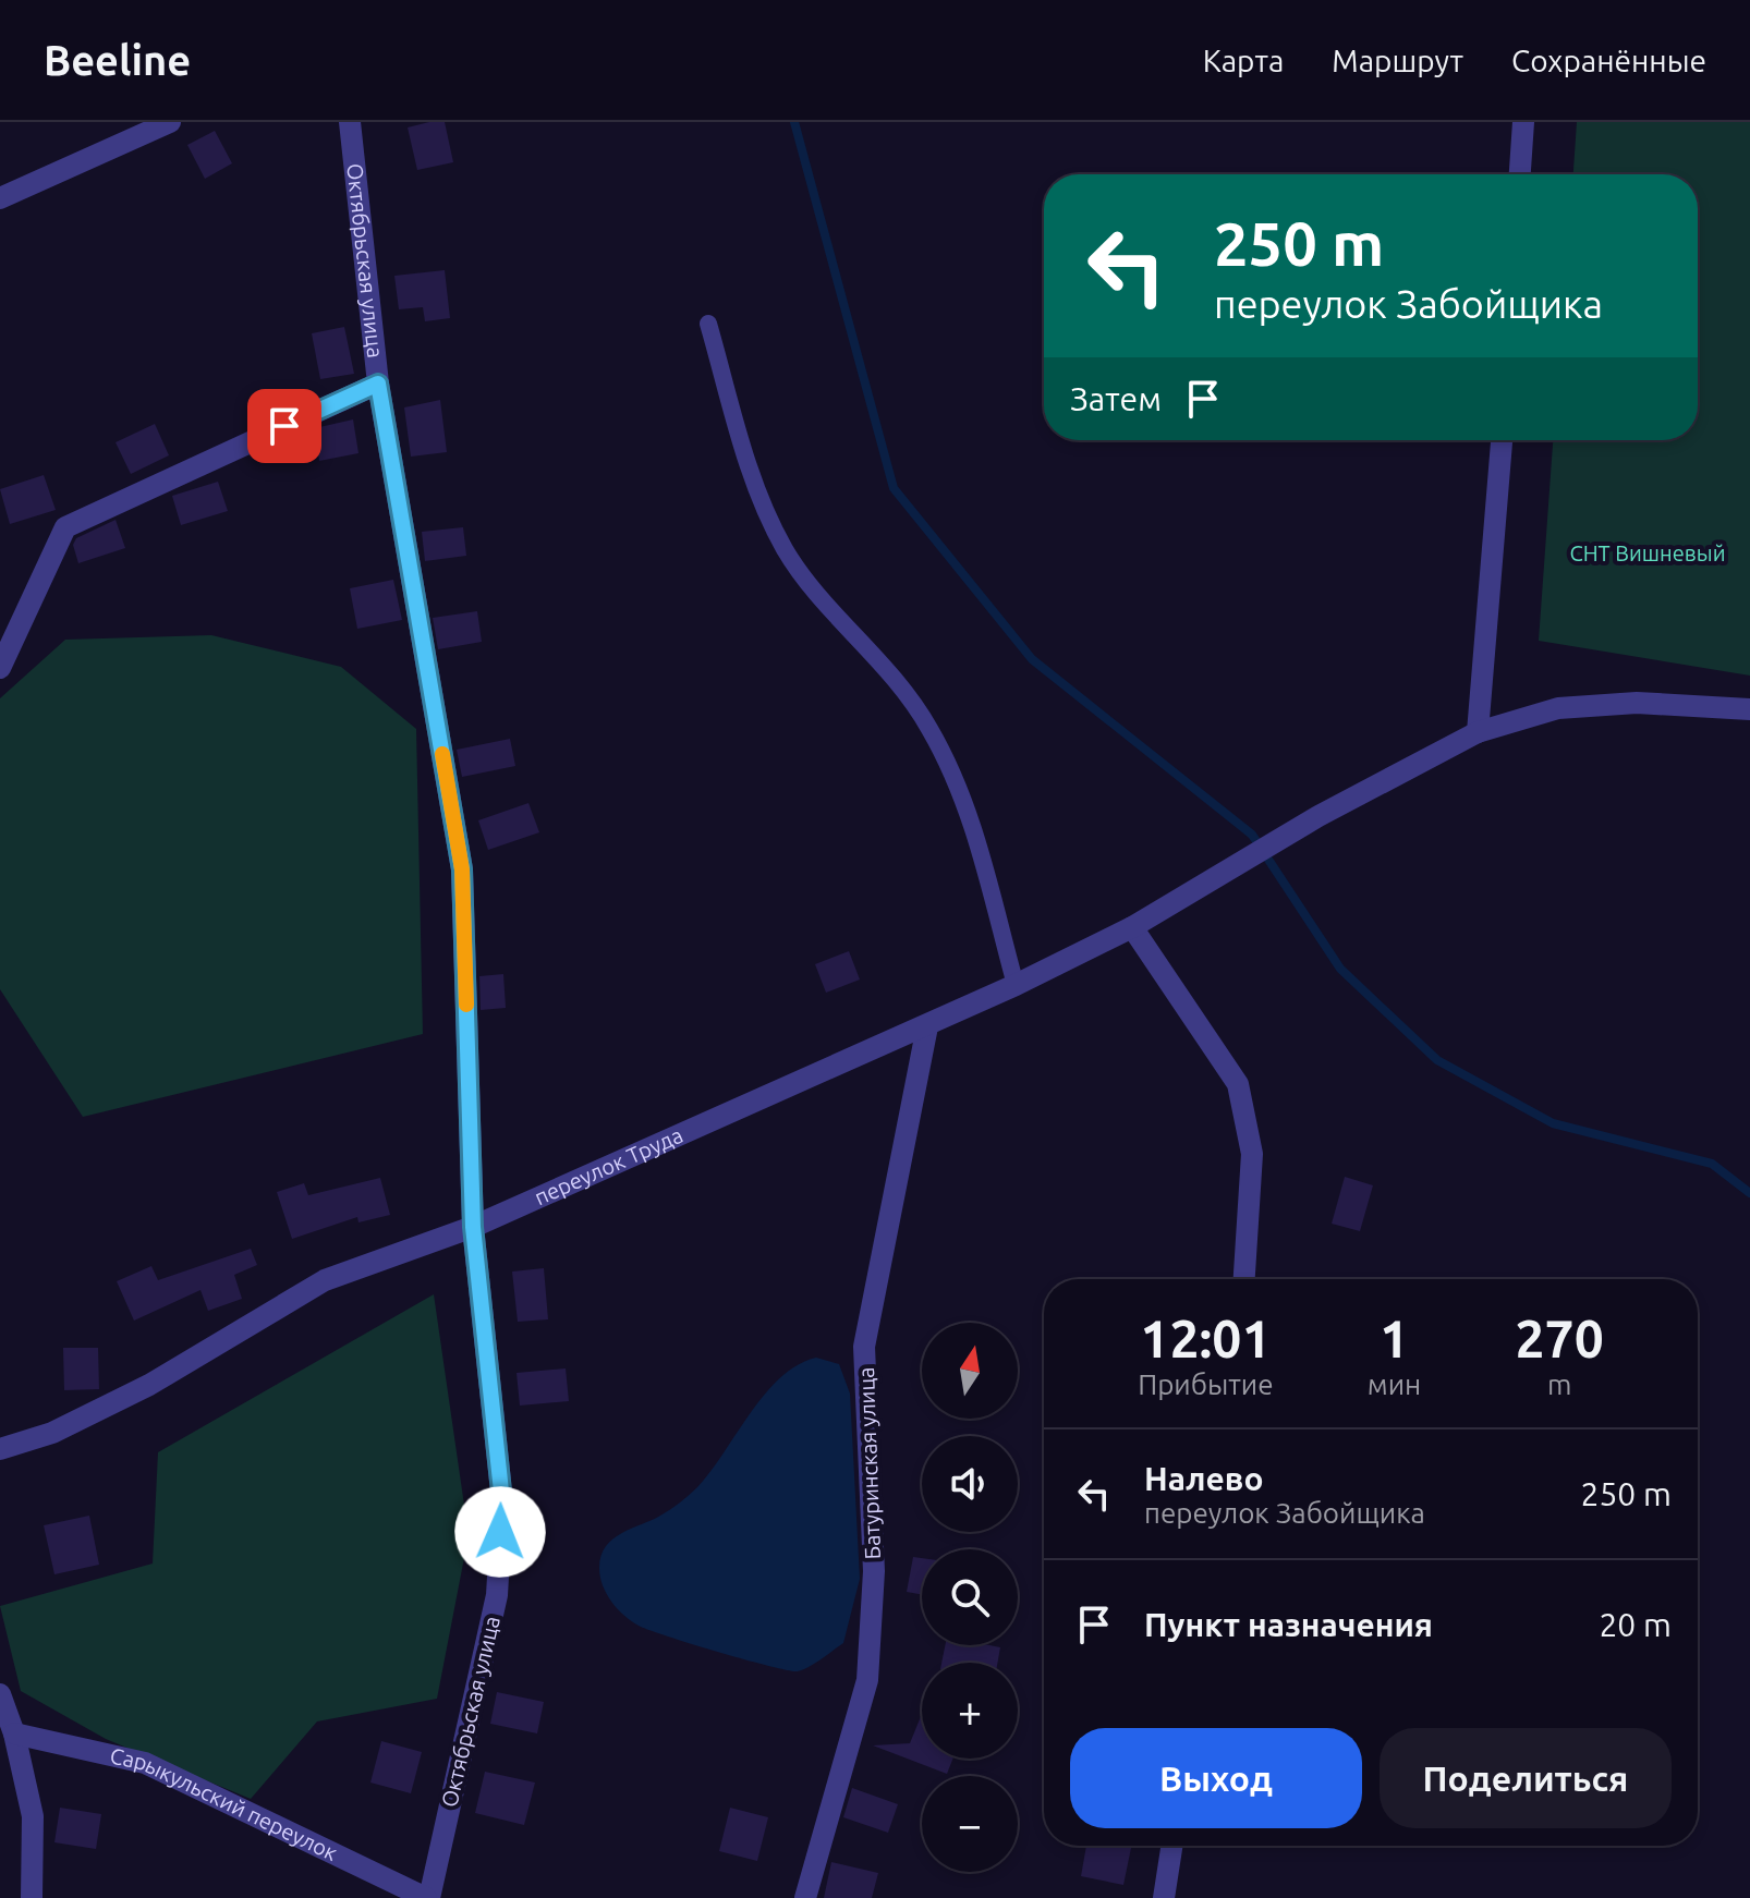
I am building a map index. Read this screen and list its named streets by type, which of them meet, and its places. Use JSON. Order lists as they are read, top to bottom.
{
  "streets": {
    "street": [
      "Октябрьская улица",
      "переулок Труда",
      "Батуринская улица",
      "Сарыкульский переулок"
    ]
  },
  "crossings": [
    ["Октябрьская улица", "переулок Труда"],
    ["Октябрьская улица", "Сарыкульский переулок"],
    ["переулок Труда", "Батуринская улица"]
  ],
  "parks": ["СНТ Вишневый"],
  "north": "top",
  "page": {
    "header": "Beeline",
    "nav": ["Карта", "Маршрут", "Сохранённые"],
    "turn": ["250 m", "переулок Забойщика"],
    "then": "Затем",
    "eta": [
      "12:01",
      "Прибытие",
      "1",
      "мин",
      "270",
      "m"
    ],
    "map_buttons": ["+", "−"],
    "list": [
      {
        "name": "Налево",
        "note": "переулок Забойщика",
        "value": "250 m"
      },
      {
        "name": "Пункт назначения",
        "value": "20 m"
      }
    ],
    "buttons": ["Выход", "Поделиться"]
  }
}
